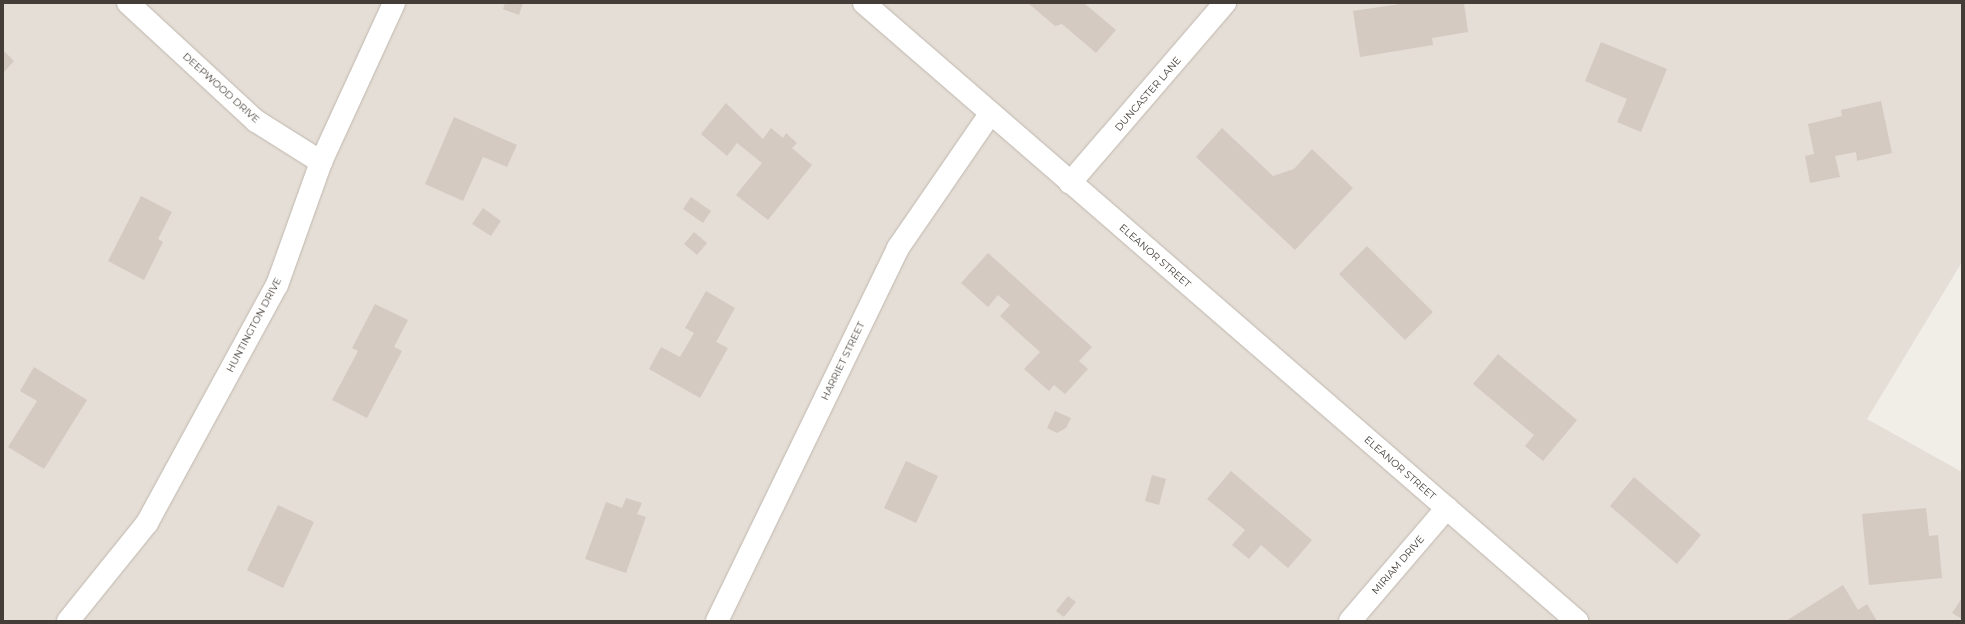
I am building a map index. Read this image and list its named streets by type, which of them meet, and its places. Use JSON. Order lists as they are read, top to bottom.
{
  "streets": {
    "street": [
      "DEEPWOOD DRIVE",
      "DUNCASTER LANE",
      "ELEANOR STREET",
      "HUNTINGTON DRIVE",
      "HARRIET STREET",
      "MIRIAM DRIVE"
    ]
  },
  "crossings": [
    ["DEEPWOOD DRIVE", "HUNTINGTON DRIVE"],
    ["DUNCASTER LANE", "ELEANOR STREET"],
    ["ELEANOR STREET", "HARRIET STREET"],
    ["ELEANOR STREET", "MIRIAM DRIVE"]
  ]
}
